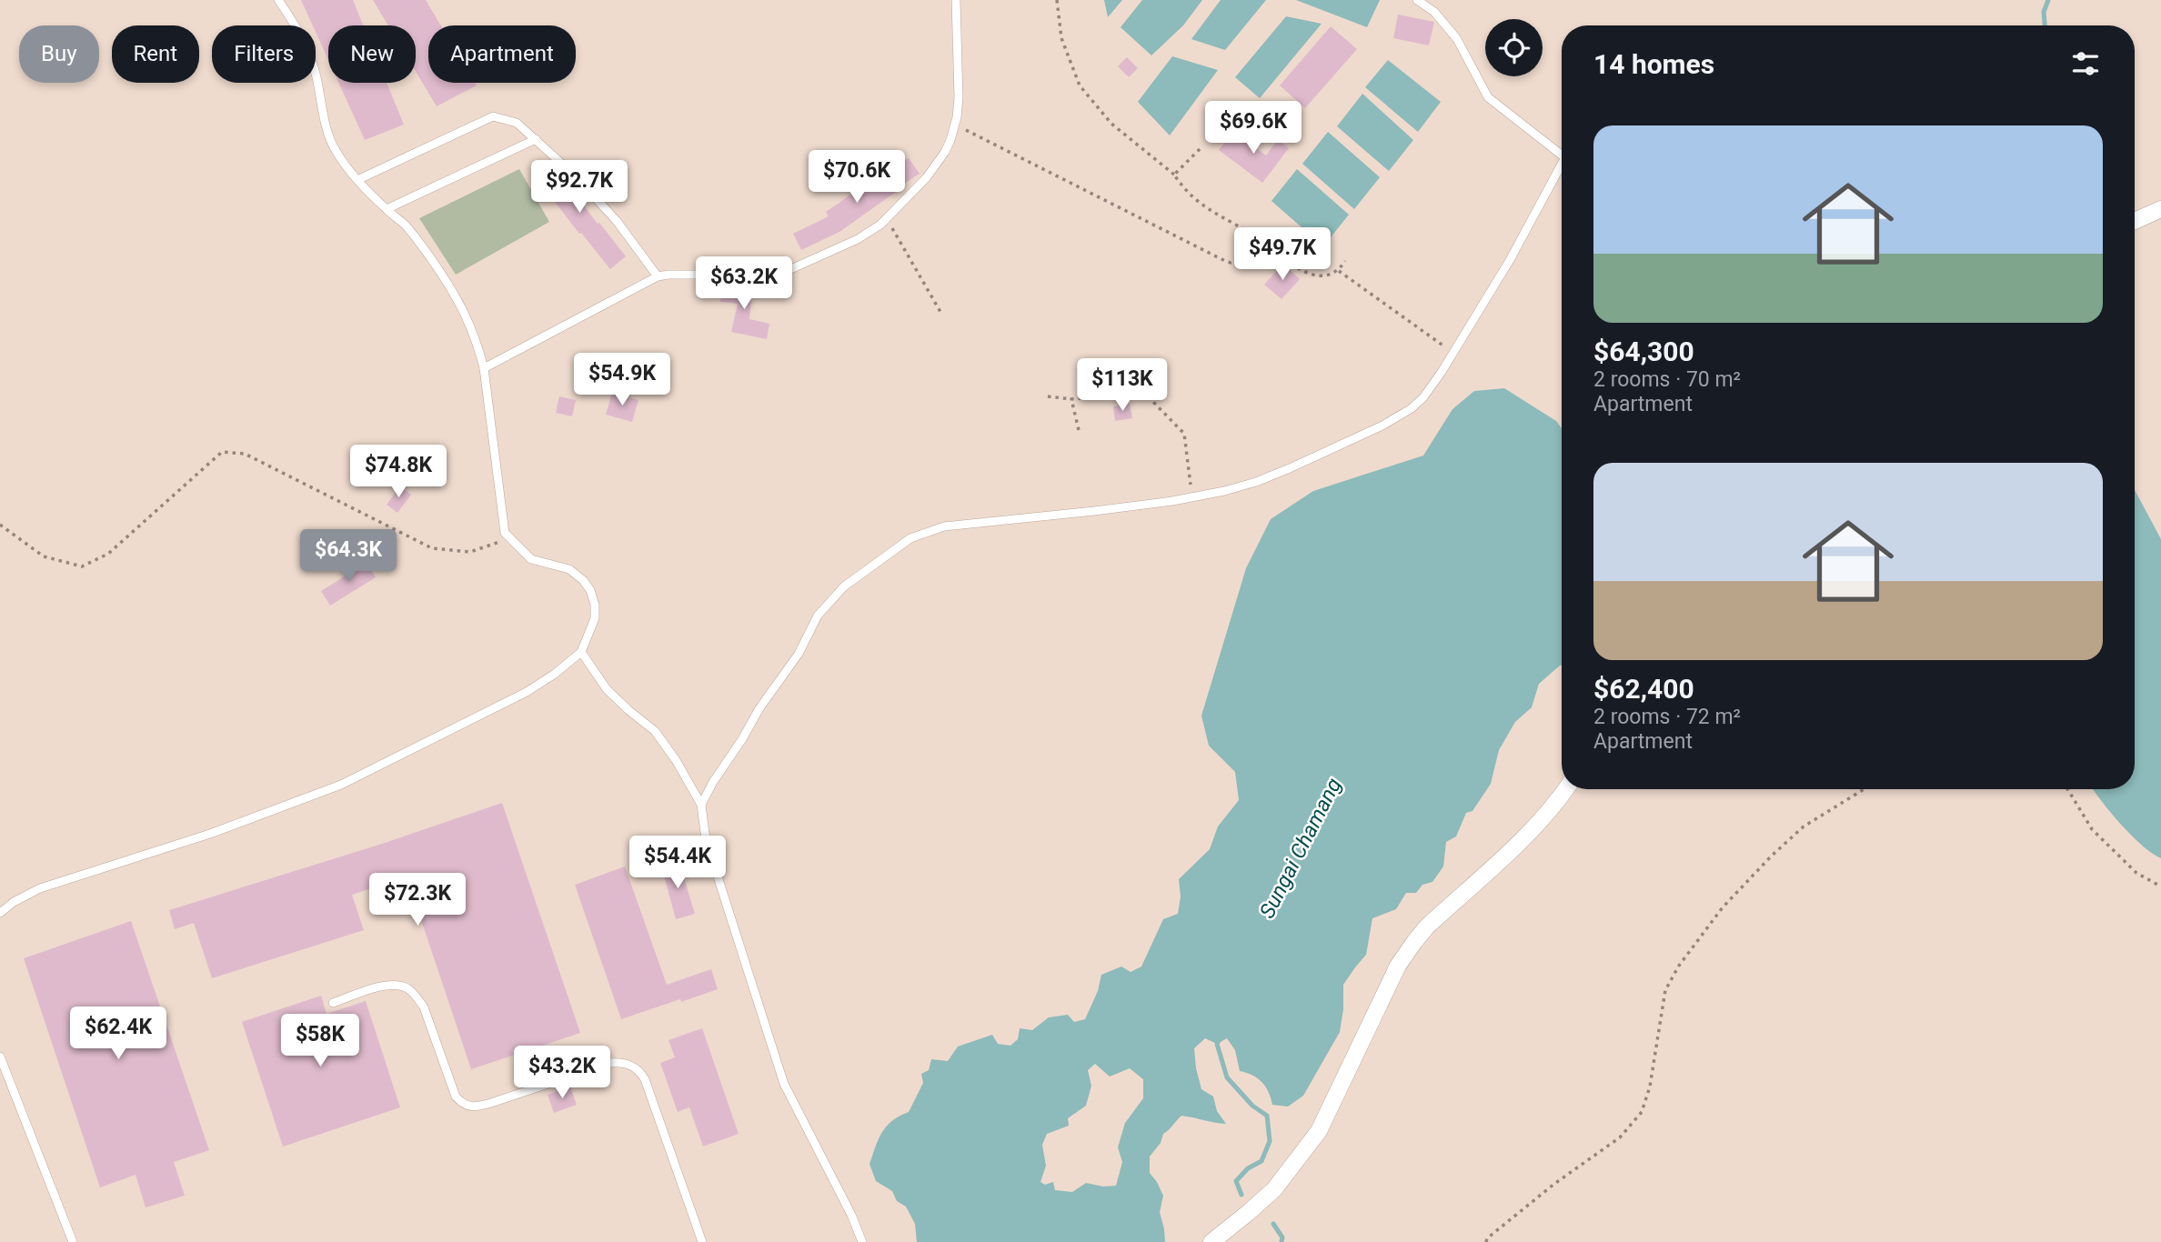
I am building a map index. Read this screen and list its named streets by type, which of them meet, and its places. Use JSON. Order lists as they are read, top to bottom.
{
  "water": ["Sungai Chamang"],
  "page": {
    "chip": [
      "Buy",
      "Rent",
      "Filters",
      "New",
      "Apartment"
    ],
    "heading": "14 homes",
    "price": [
      "$69.6K",
      "$70.6K",
      "$92.7K",
      "$49.7K",
      "$63.2K",
      "$54.9K",
      "$113K",
      "$74.8K",
      "$64.3K",
      "$54.4K",
      "$72.3K",
      "$62.4K",
      "$58K",
      "$43.2K"
    ],
    "list": [
      {
        "name": "$64,300",
        "note": "2 rooms · 70 m² · Apartment"
      },
      {
        "name": "$62,400",
        "note": "2 rooms · 72 m² · Apartment"
      }
    ]
  }
}
